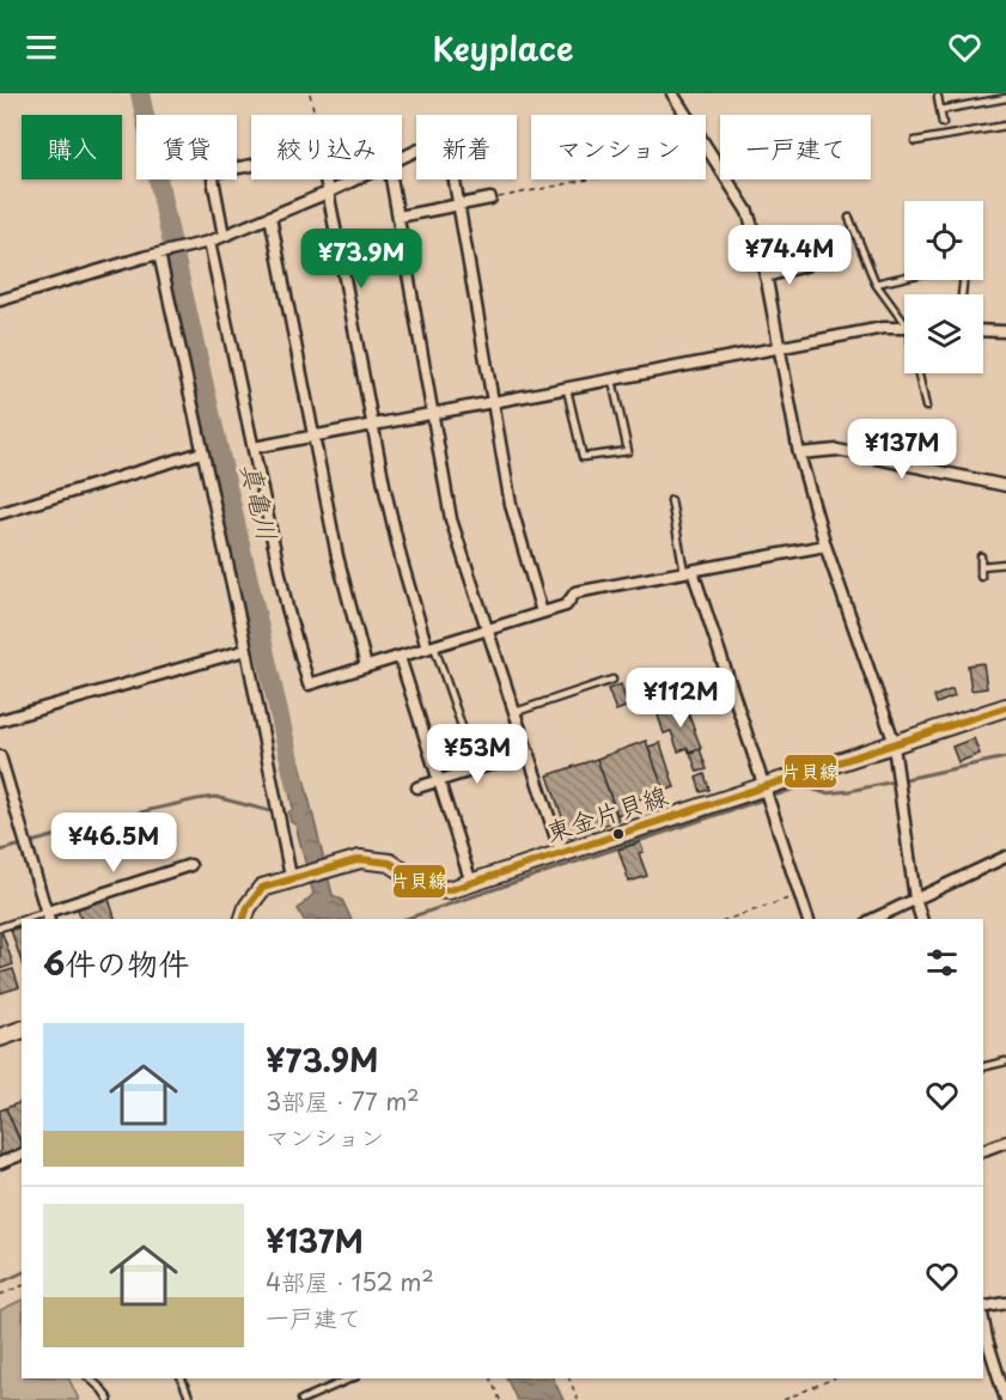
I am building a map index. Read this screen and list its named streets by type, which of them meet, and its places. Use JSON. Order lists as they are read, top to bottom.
{
  "streets": {
    "main road": ["東金片貝線"]
  },
  "water": ["真亀川"],
  "lines": ["transit line 片貝線"],
  "page": {
    "header": "Keyplace",
    "chip": [
      "購入",
      "賃貸",
      "絞り込み",
      "新着",
      "マンション",
      "一戸建て"
    ],
    "price": [
      "¥74.4M",
      "¥73.9M",
      "¥137M",
      "¥112M",
      "¥53M",
      "¥46.5M"
    ],
    "heading": "6件の物件",
    "list": [
      {
        "name": "¥73.9M",
        "note": "3部屋 · 77 m² · マンション"
      },
      {
        "name": "¥137M",
        "note": "4部屋 · 152 m² · 一戸建て"
      }
    ]
  }
}
